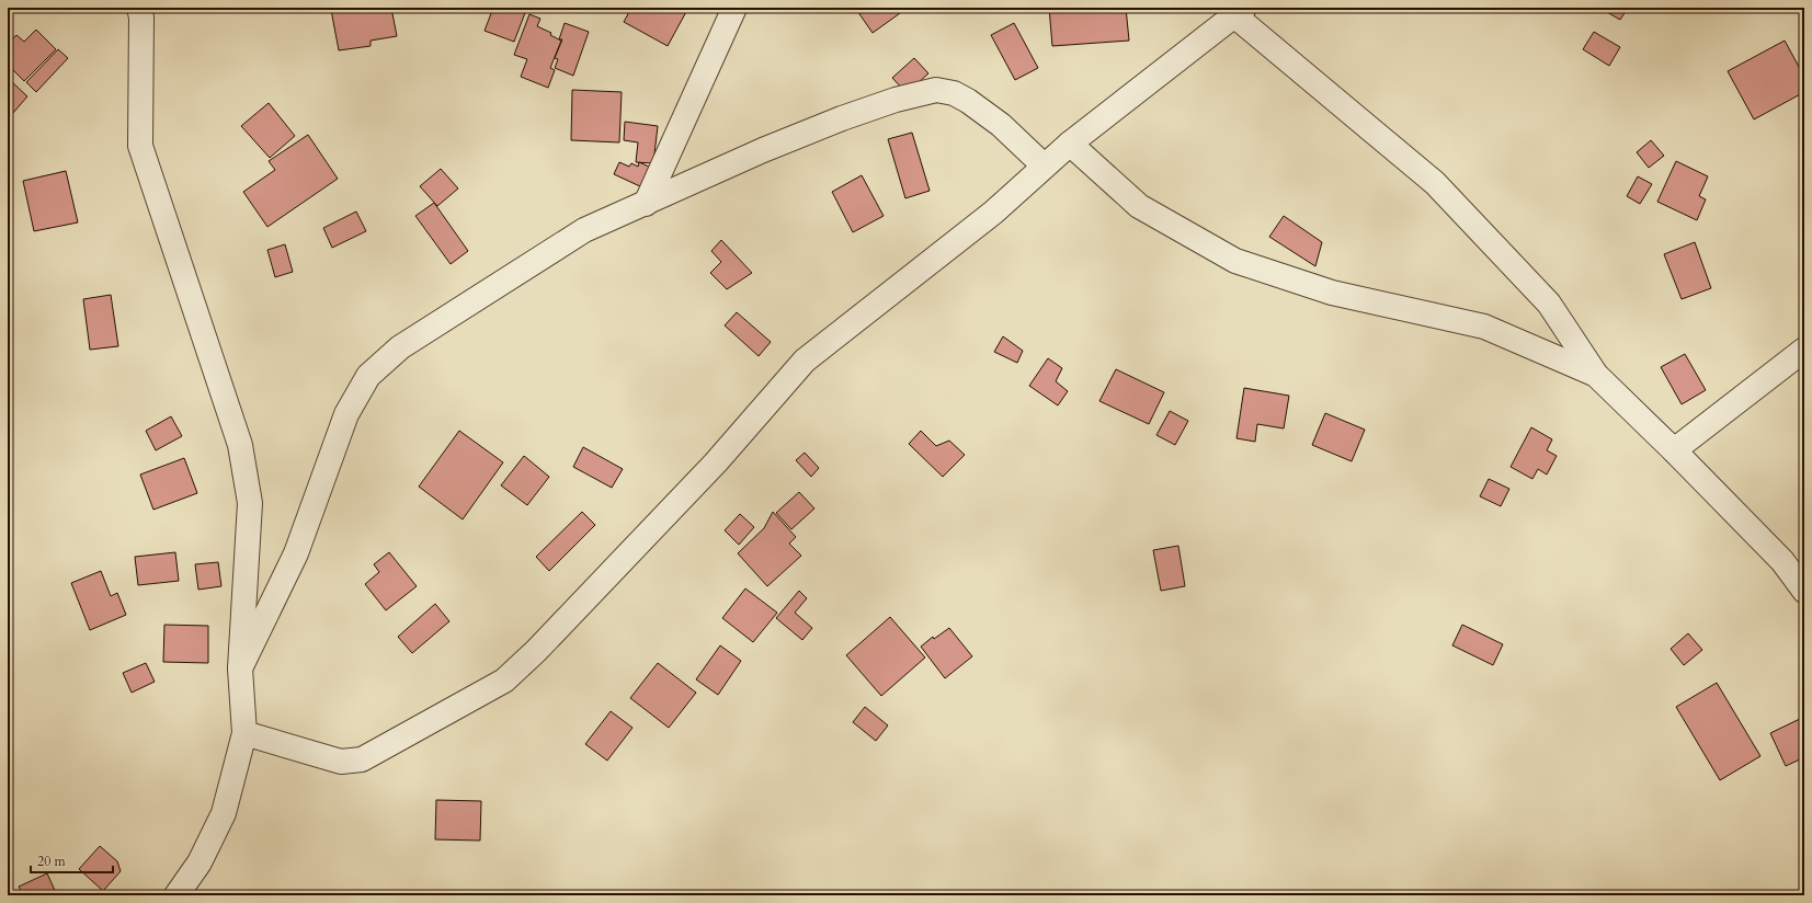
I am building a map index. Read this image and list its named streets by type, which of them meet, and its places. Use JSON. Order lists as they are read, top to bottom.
{
  "scale_bar": "20 m"
}
